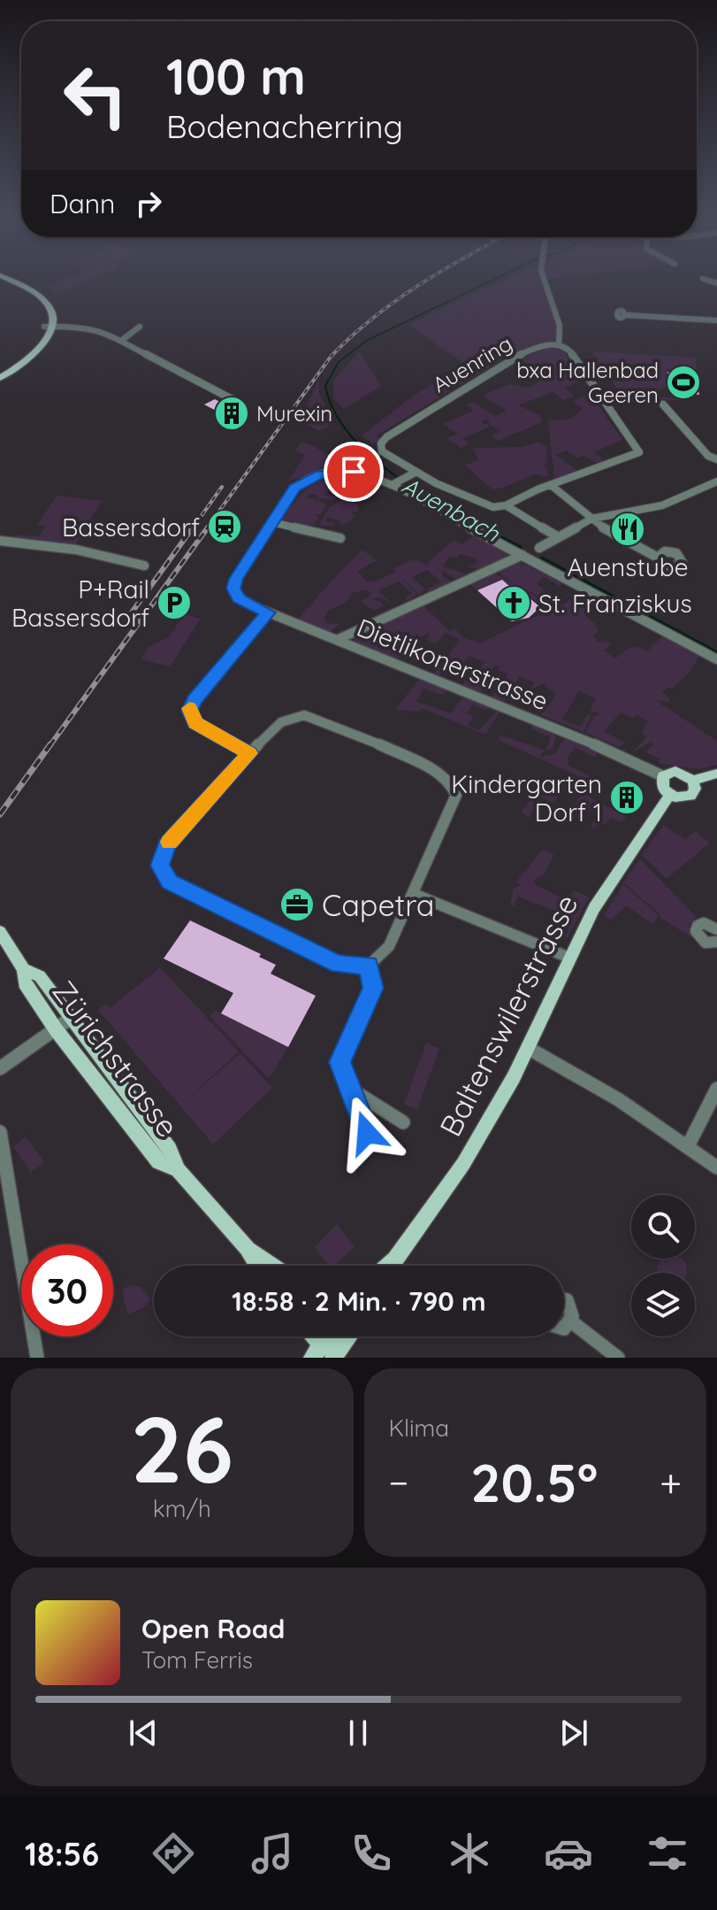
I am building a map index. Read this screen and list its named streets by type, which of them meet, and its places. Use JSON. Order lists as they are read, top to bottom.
{
  "streets": {
    "main road": ["Baltenswilerstrasse", "Zürichstrasse"],
    "street": ["Auenring", "Dietlikonerstrasse"]
  },
  "crossings": [
    ["Dietlikonerstrasse", "Baltenswilerstrasse"]
  ],
  "water": ["Auenbach"],
  "places": {
    "sports": ["bxa Hallenbad Geeren"],
    "building": ["Murexin", "Kindergarten Dorf 1"],
    "station": ["Bassersdorf"],
    "restaurant": ["Auenstube"],
    "parking": ["P+Rail Bassersdorf"],
    "church": ["St. Franziskus"],
    "office": ["Capetra"]
  },
  "page": {
    "turn": ["100 m", "Bodenacherring"],
    "then": "Dann",
    "limit": "30",
    "trip": "18:58 · 2 Min. · 790 m",
    "tile": [
      ["26", "km/h"],
      "Klima"
    ],
    "heat": ["−", "20.5°", "+"],
    "song": ["Open Road", "Tom Ferris"],
    "tabs": "18:56"
  }
}
